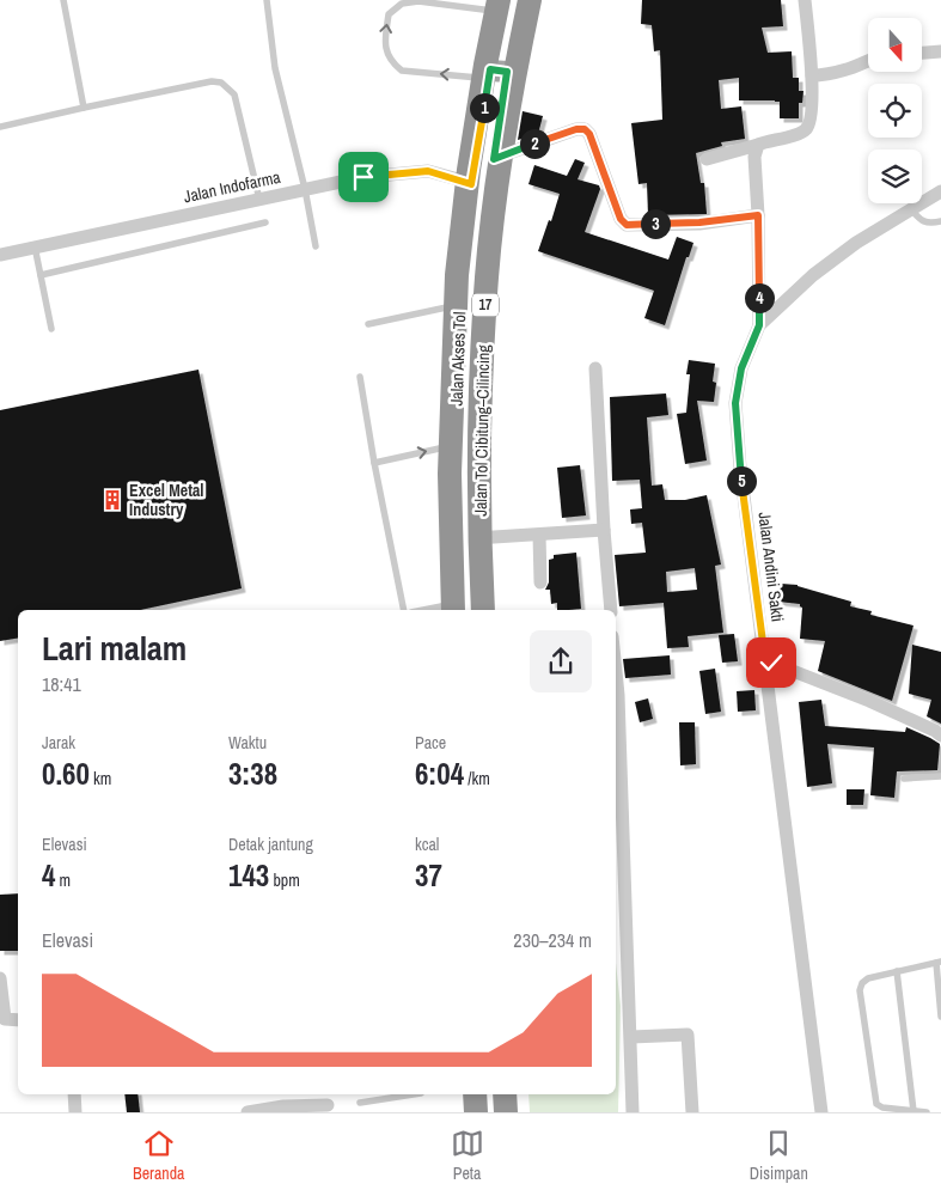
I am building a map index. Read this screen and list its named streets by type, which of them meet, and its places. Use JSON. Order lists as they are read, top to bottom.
{
  "streets": {
    "highway": ["17", "Jalan Tol Cibitung–Cilincing"],
    "main road": ["Jalan Akses Tol"],
    "street": ["Jalan Indofarma", "Jalan Andini Sakti"]
  },
  "crossings": [
    ["Jalan Indofarma", "Jalan Akses Tol"],
    ["Jalan Akses Tol", "Jalan Tol Cibitung–Cilincing"]
  ],
  "places": {
    "building": ["Excel Metal Industry"]
  },
  "north": "bottom",
  "page": {
    "pins": [
      "1",
      "2",
      "3",
      "4",
      "5"
    ],
    "heading": ["Lari malam", "18:41"],
    "stats": [
      ["Jarak", "0.60 km"],
      ["Waktu", "3:38"],
      ["Pace", "6:04 /km"],
      ["Elevasi", "4 m"],
      ["Detak jantung", "143 bpm"],
      ["kcal", "37"]
    ],
    "chart": ["Elevasi", "230–234 m"],
    "tabs": ["Beranda", "Peta", "Disimpan"]
  }
}
